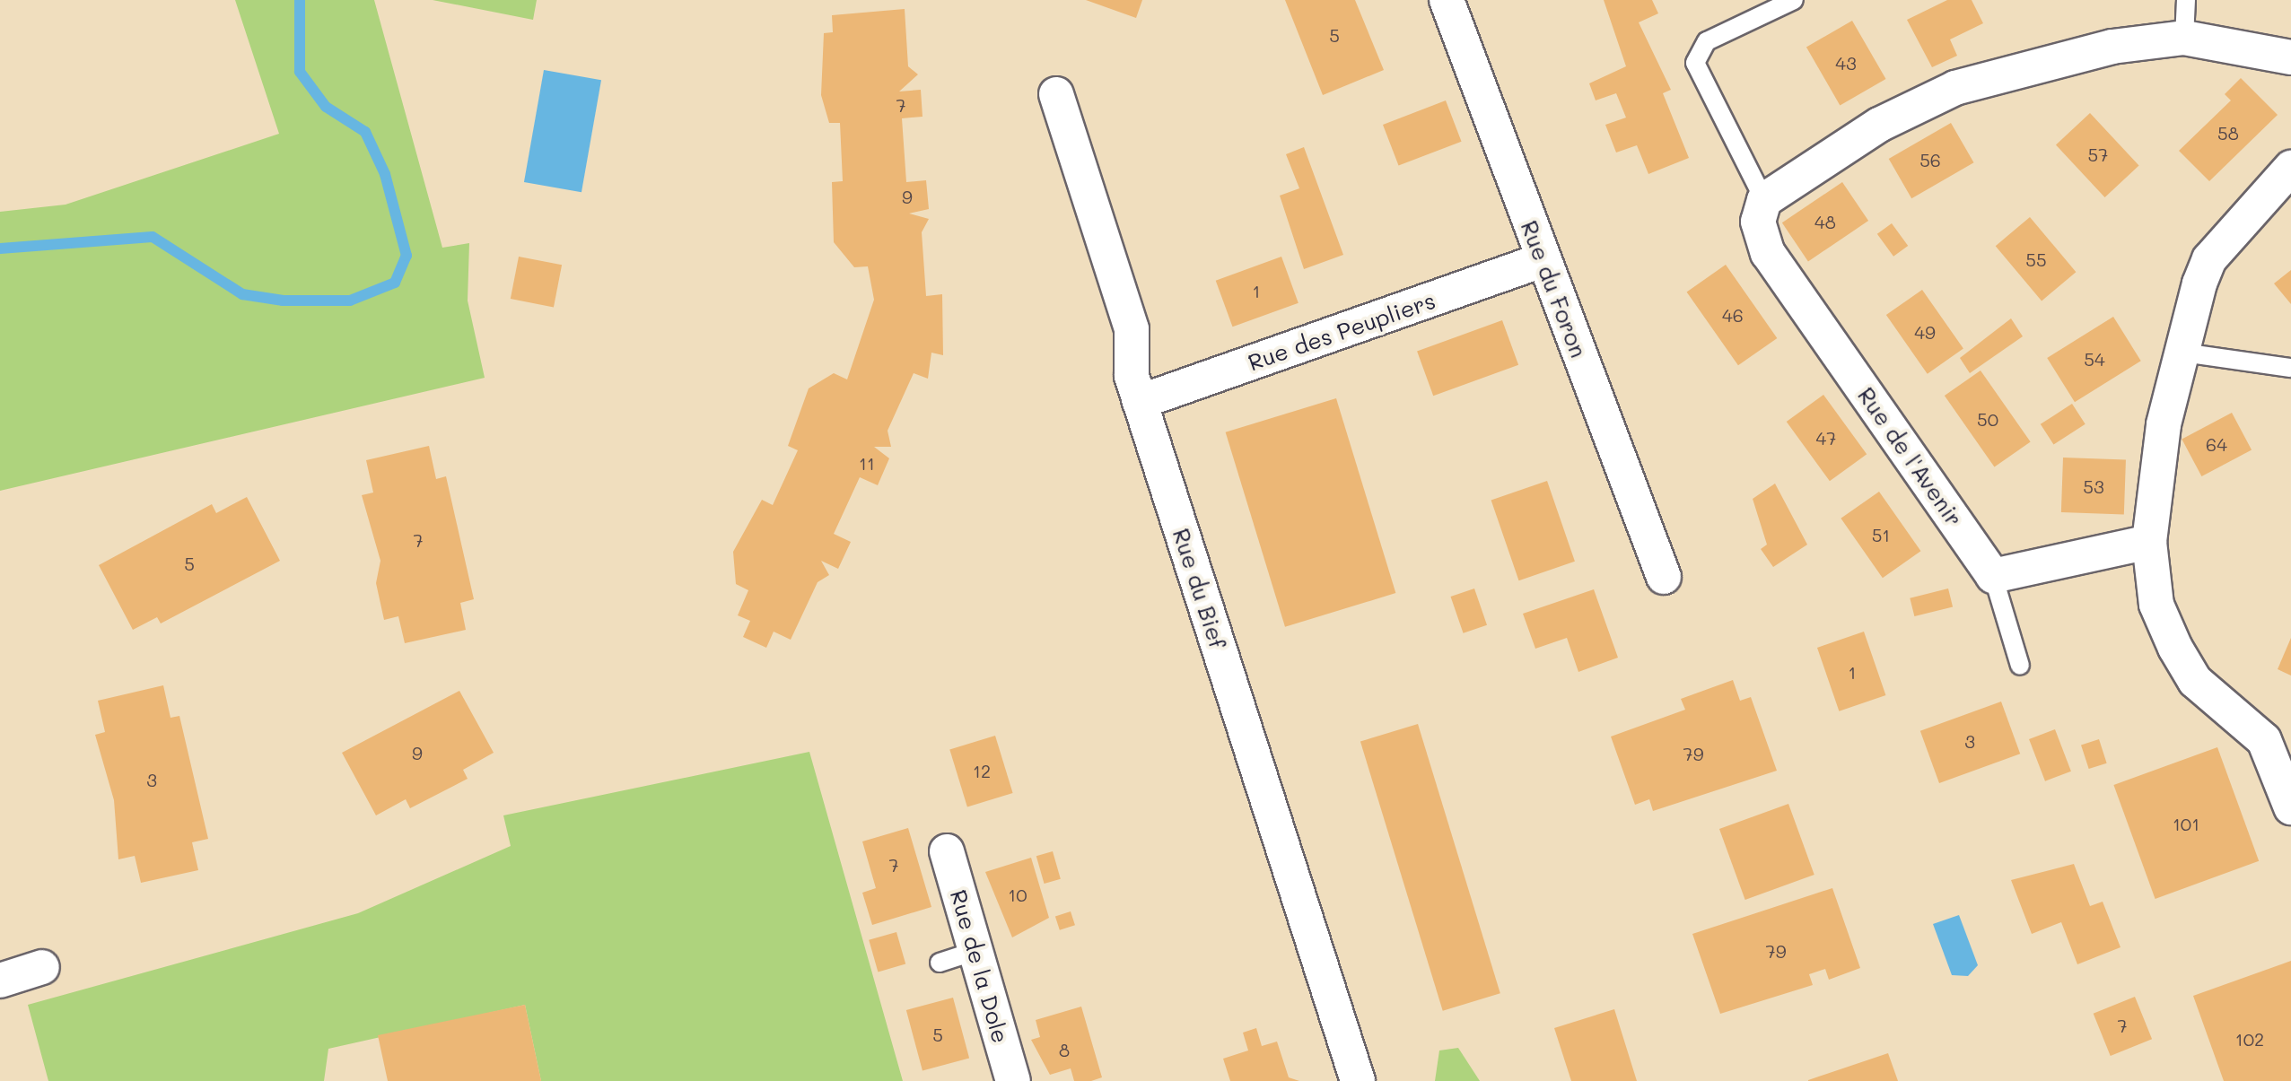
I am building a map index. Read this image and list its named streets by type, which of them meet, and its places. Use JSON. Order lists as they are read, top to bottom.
{
  "streets": {
    "street": [
      "Rue du Foron",
      "Rue des Peupliers",
      "Rue de l'Avenir",
      "Rue du Bief",
      "Rue de la Dole"
    ]
  },
  "crossings": [
    ["Rue du Foron", "Rue des Peupliers"],
    ["Rue des Peupliers", "Rue du Bief"]
  ],
  "house_numbers": [
    "5",
    "43",
    "7",
    "58",
    "57",
    "56",
    "9",
    "48",
    "55",
    "1",
    "46",
    "49",
    "54",
    "50",
    "47",
    "64",
    "11",
    "53",
    "51",
    "7",
    "5",
    "1",
    "3",
    "9",
    "79",
    "12",
    "3",
    "101",
    "7",
    "10",
    "79",
    "7",
    "5",
    "102",
    "8"
  ]
}
